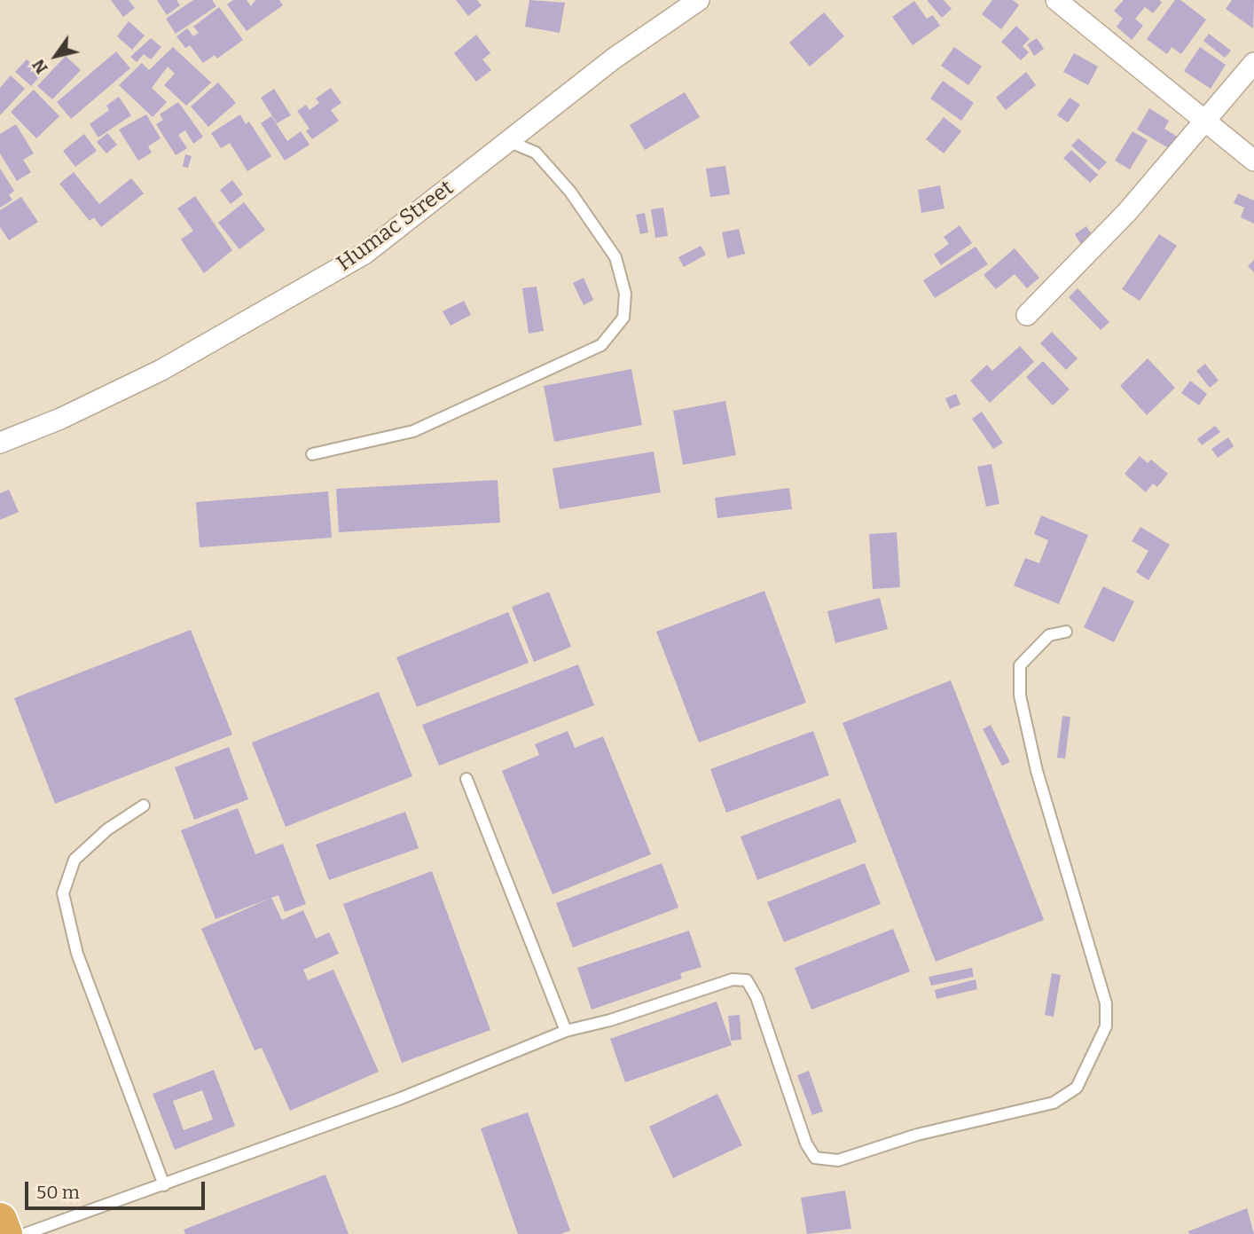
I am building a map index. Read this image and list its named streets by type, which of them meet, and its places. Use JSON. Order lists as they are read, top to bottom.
{
  "streets": {
    "street": ["Humac Street"]
  },
  "scale_bar": "50 m",
  "north": "bottom left"
}
